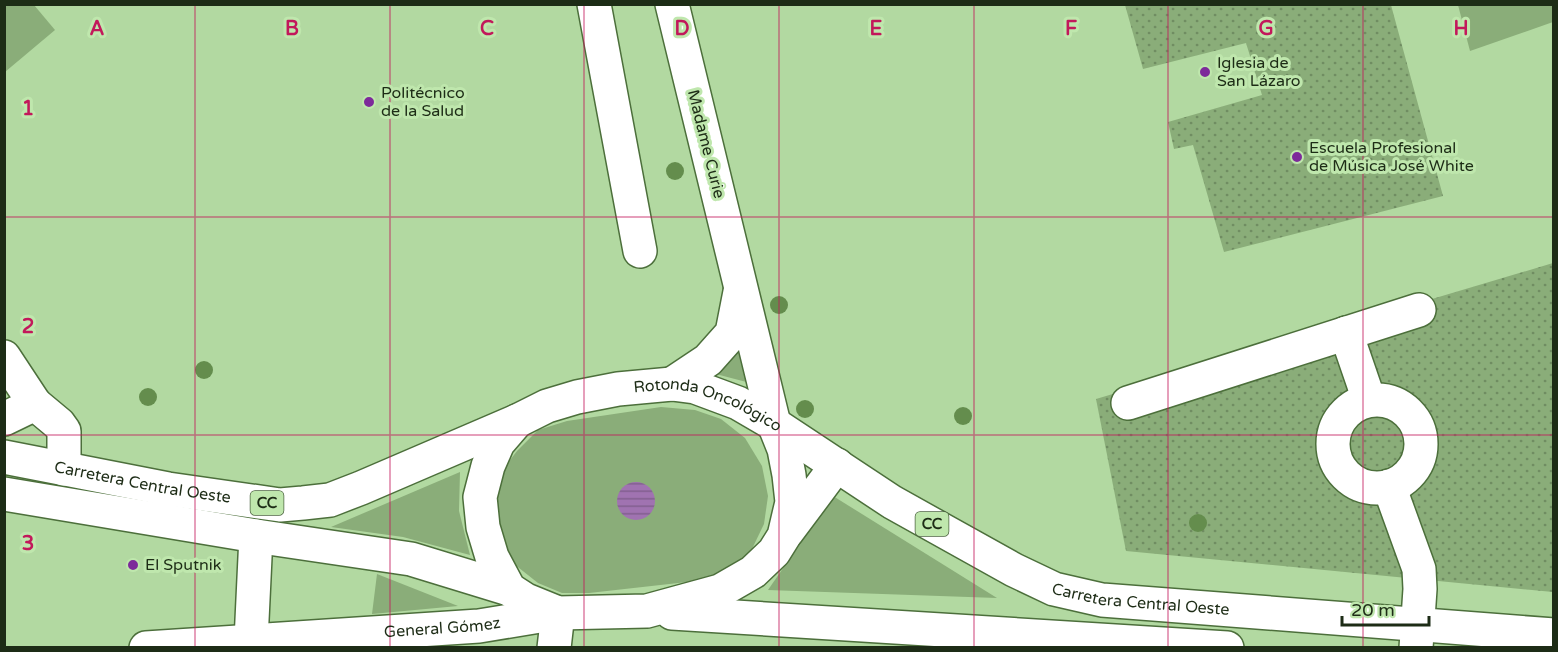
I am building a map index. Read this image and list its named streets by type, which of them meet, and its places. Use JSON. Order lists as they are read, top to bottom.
{
  "streets": {
    "main road": [
      "Madame Curie",
      "Rotonda Oncológico",
      "Carretera Central Oeste",
      "CC",
      "General Gómez"
    ]
  },
  "crossings": [
    ["Madame Curie", "Rotonda Oncológico"],
    ["Madame Curie", "Carretera Central Oeste"],
    ["Rotonda Oncológico", "Carretera Central Oeste"],
    ["Rotonda Oncológico", "CC"],
    ["Rotonda Oncológico", "General Gómez"]
  ],
  "places": [
    "Iglesia de San Lázaro",
    "Politécnico de la Salud",
    "Escuela Profesional de Música José White",
    "El Sputnik"
  ],
  "scale_bar": "20 m",
  "grid": {
    "columns": [
      "A",
      "B",
      "C",
      "D",
      "E",
      "F",
      "G",
      "H"
    ],
    "rows": ["1", "2", "3"]
  }
}
